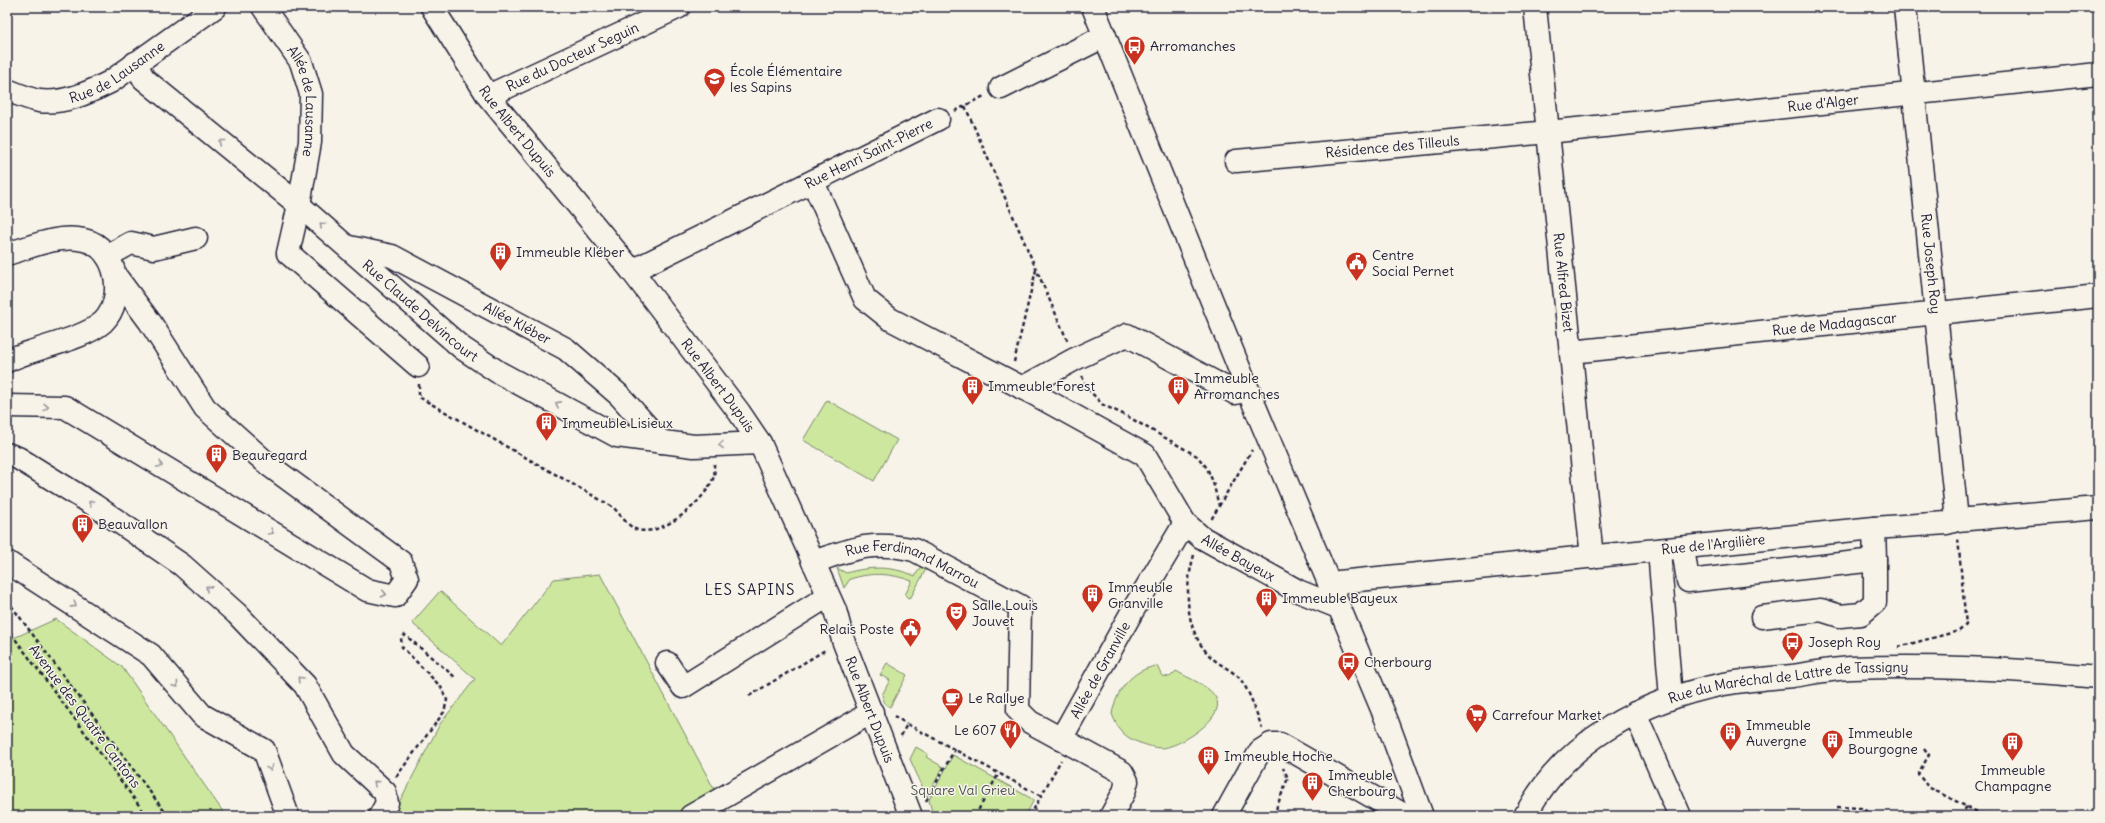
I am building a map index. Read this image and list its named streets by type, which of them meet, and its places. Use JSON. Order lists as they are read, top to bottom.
{
  "streets": {
    "street": [
      "Rue du Docteur Seguin",
      "Rue de Lausanne",
      "Rue d'Alger",
      "Allée de Lausanne",
      "Rue Albert Dupuis",
      "Résidence des Tilleuls",
      "Rue Henri Saint-Pierre",
      "Rue Joseph Roy",
      "Rue Alfred Bizet",
      "Rue Claude Delvincourt",
      "Allée Kléber",
      "Rue de Madagascar",
      "Rue de l'Argilière",
      "Allée Bayeux",
      "Rue Ferdinand Marrou",
      "Allée de Granville",
      "Rue du Maréchal de Lattre de Tassigny"
    ],
    "path": ["Avenue des Quatre Cantons"]
  },
  "crossings": [
    ["Rue du Docteur Seguin", "Rue Albert Dupuis"],
    ["Rue de Lausanne", "Rue Claude Delvincourt"],
    ["Rue d'Alger", "Résidence des Tilleuls"],
    ["Rue d'Alger", "Rue Joseph Roy"],
    ["Rue d'Alger", "Rue Alfred Bizet"],
    ["Allée de Lausanne", "Rue Claude Delvincourt"],
    ["Rue Albert Dupuis", "Rue Henri Saint-Pierre"],
    ["Rue Albert Dupuis", "Rue Claude Delvincourt"],
    ["Rue Albert Dupuis", "Rue Ferdinand Marrou"],
    ["Résidence des Tilleuls", "Rue Alfred Bizet"],
    ["Rue Joseph Roy", "Rue de Madagascar"],
    ["Rue Joseph Roy", "Rue de l'Argilière"],
    ["Rue Alfred Bizet", "Rue de Madagascar"],
    ["Rue Alfred Bizet", "Rue de l'Argilière"],
    ["Rue Claude Delvincourt", "Allée Kléber"],
    ["Allée Bayeux", "Allée de Granville"],
    ["Rue Ferdinand Marrou", "Allée de Granville"]
  ],
  "one_way": ["Rue Claude Delvincourt"],
  "districts": ["LES SAPINS"],
  "parks": ["Square Val Grieu"],
  "places": {
    "bus stop": ["Arromanches", "Joseph Roy", "Cherbourg"],
    "school or university": ["École Élémentaire les Sapins"],
    "building": [
      "Immeuble Kléber",
      "Immeuble Forest",
      "Immeuble Arromanches",
      "Immeuble Lisieux",
      "Beauregard",
      "Beauvallon",
      "Immeuble Granville",
      "Immeuble Bayeux",
      "Immeuble Auvergne",
      "Immeuble Bourgogne",
      "Immeuble Champagne",
      "Immeuble Hoche",
      "Immeuble Cherbourg"
    ],
    "public building": ["Centre Social Pernet", "Relais Poste"],
    "theatre": ["Salle Louis Jouvet"],
    "cafe": ["Le Rallye"],
    "supermarket": ["Carrefour Market"],
    "restaurant": ["Le 607"]
  }
}
